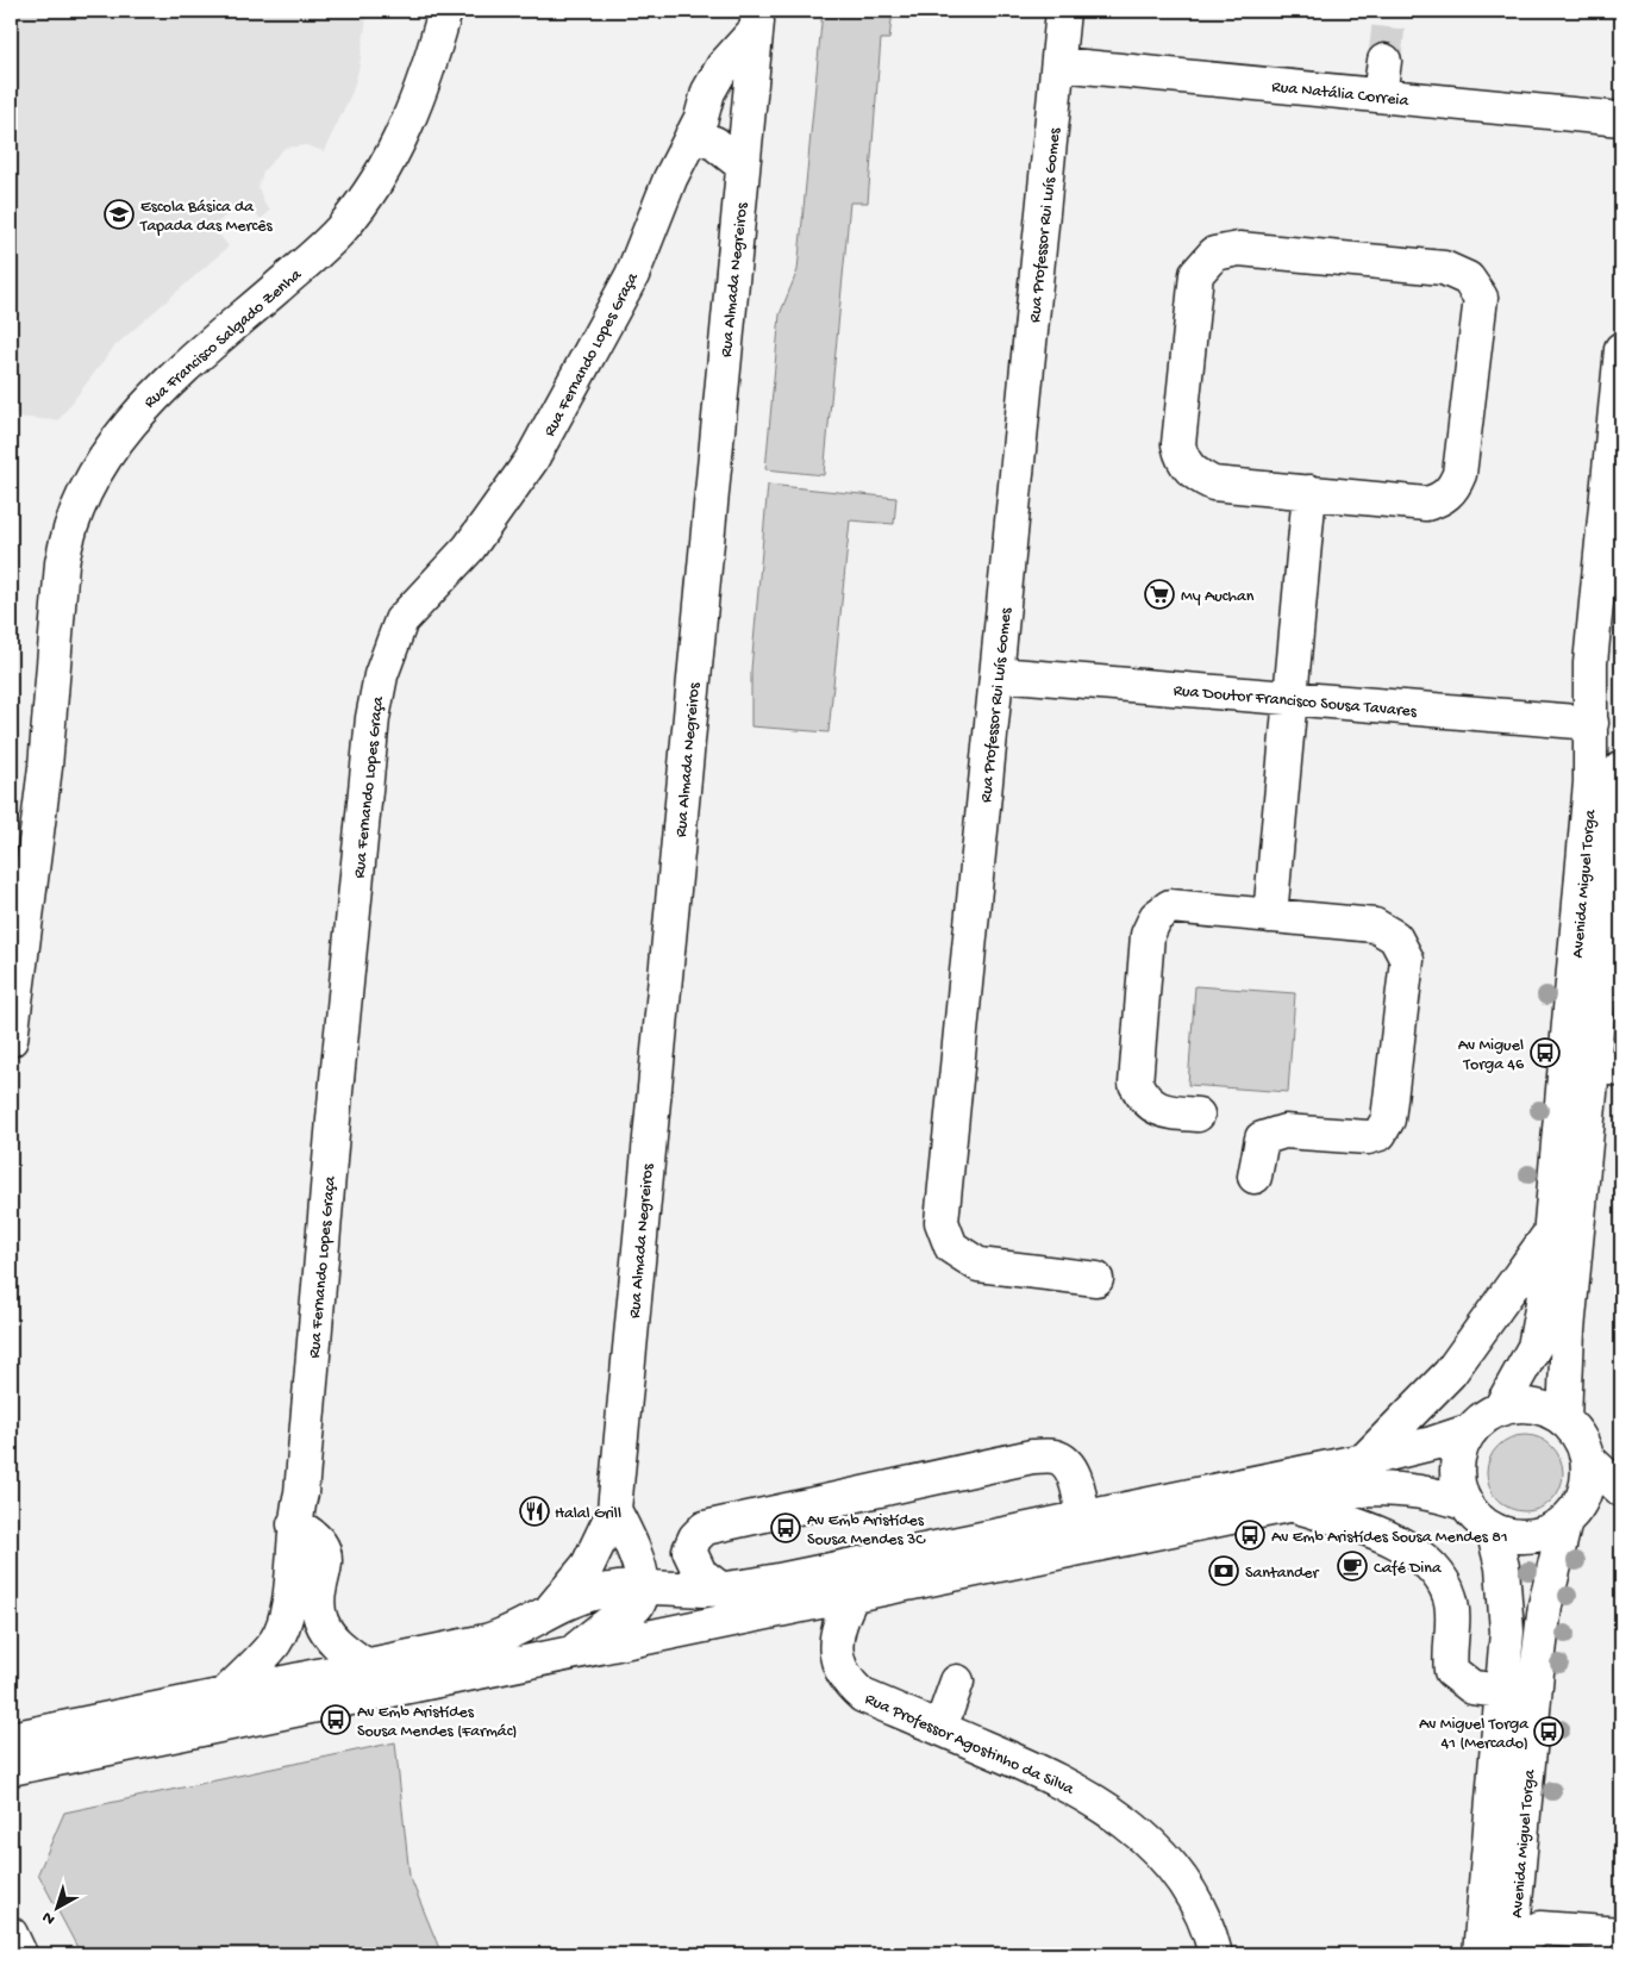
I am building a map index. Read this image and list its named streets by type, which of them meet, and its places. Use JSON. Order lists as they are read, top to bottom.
{
  "streets": {
    "street": [
      "Rua Natália Correia",
      "Rua Professor Rui Luís Gomes",
      "Rua Almada Negreiros",
      "Rua Francisco Salgado Zenha",
      "Rua Fernando Lopes Graça",
      "Rua Doutor Francisco Sousa Tavares",
      "Avenida Miguel Torga",
      "Rua Professor Agostinho da Silva"
    ]
  },
  "crossings": [
    ["Rua Natália Correia", "Rua Professor Rui Luís Gomes"],
    ["Rua Professor Rui Luís Gomes", "Rua Doutor Francisco Sousa Tavares"],
    ["Rua Almada Negreiros", "Rua Fernando Lopes Graça"],
    ["Rua Doutor Francisco Sousa Tavares", "Avenida Miguel Torga"]
  ],
  "places": {
    "school or university": ["Escola Básica da Tapada das Mercês"],
    "supermarket": ["My Auchan"],
    "bus stop": [
      "Av Miguel Torga 46",
      "Av Emb Aristídes Sousa Mendes 3C",
      "Av Emb Aristídes Sousa Mendes 81",
      "Av Emb Aristídes Sousa Mendes (Farmác)",
      "Av Miguel Torga 41 (Mercado)"
    ],
    "restaurant": ["Halal Grill"],
    "cafe": ["Café Dina"],
    "bank": ["Santander"]
  },
  "north": "bottom left"
}
